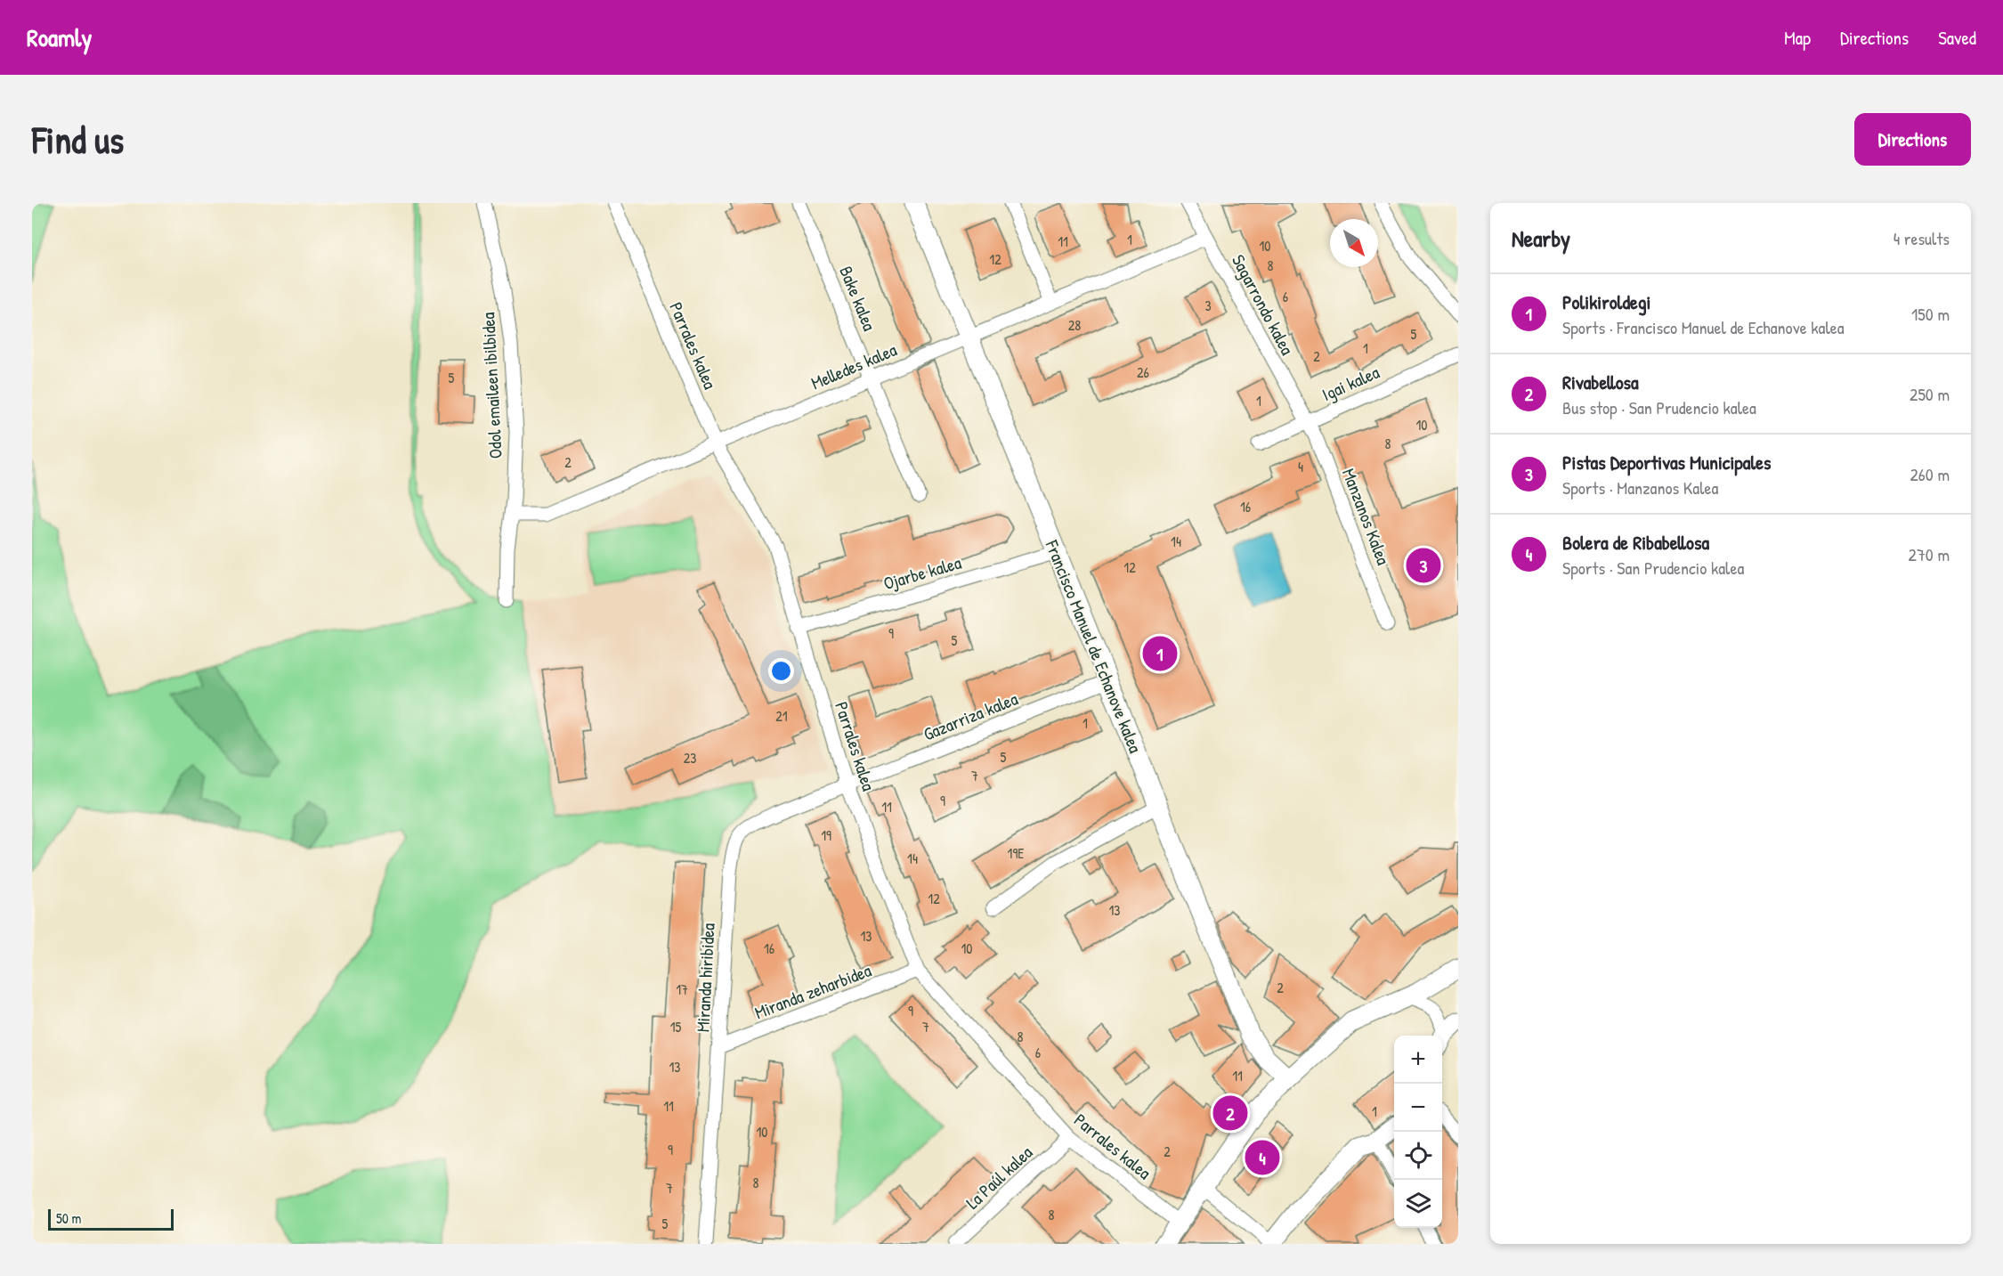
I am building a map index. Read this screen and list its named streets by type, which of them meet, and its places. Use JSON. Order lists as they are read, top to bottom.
{
  "streets": {
    "street": [
      "Bake kalea",
      "Sagarrondo kalea",
      "Parrales kalea",
      "Melledes kalea",
      "Igai kalea",
      "Odol emaileen ibilbidea",
      "Manzanos Kalea",
      "Ojarbe kalea",
      "Francisco Manuel de Echanove kalea",
      "Gazarriza kalea",
      "Miranda hiribidea",
      "Miranda zeharbidea",
      "La Paúl kalea"
    ]
  },
  "crossings": [
    ["Bake kalea", "Melledes kalea"],
    ["Sagarrondo kalea", "Melledes kalea"],
    ["Sagarrondo kalea", "Igai kalea"],
    ["Sagarrondo kalea", "Manzanos Kalea"],
    ["Parrales kalea", "Melledes kalea"],
    ["Parrales kalea", "Ojarbe kalea"],
    ["Parrales kalea", "Gazarriza kalea"],
    ["Parrales kalea", "Miranda hiribidea"],
    ["Parrales kalea", "Miranda zeharbidea"],
    ["Parrales kalea", "La Paúl kalea"],
    ["Melledes kalea", "Odol emaileen ibilbidea"],
    ["Melledes kalea", "Francisco Manuel de Echanove kalea"],
    ["Igai kalea", "Manzanos Kalea"],
    ["Ojarbe kalea", "Francisco Manuel de Echanove kalea"],
    ["Francisco Manuel de Echanove kalea", "Gazarriza kalea"],
    ["Gazarriza kalea", "Miranda hiribidea"],
    ["Miranda hiribidea", "Miranda zeharbidea"]
  ],
  "house_numbers": [
    "1",
    "11",
    "10",
    "12",
    "8",
    "6",
    "3",
    "28",
    "5",
    "1",
    "2",
    "26",
    "5",
    "1",
    "10",
    "8",
    "2",
    "4",
    "16",
    "14",
    "12",
    "9",
    "5",
    "21",
    "1",
    "5",
    "23",
    "7",
    "9",
    "11",
    "19",
    "19E",
    "14",
    "12",
    "13",
    "13",
    "16",
    "10",
    "2",
    "17",
    "9",
    "15",
    "7",
    "8",
    "6",
    "13",
    "11",
    "11",
    "1",
    "10",
    "9",
    "2",
    "8",
    "7",
    "8",
    "5"
  ],
  "scale_bar": "50 m",
  "north": "bottom right",
  "page": {
    "header": "Roamly",
    "nav": ["Map", "Directions", "Saved"],
    "buttons": "Directions",
    "title": "Find us",
    "heading": ["Nearby", "4 results"],
    "list": [
      {
        "mark": "1",
        "name": "Polikiroldegi",
        "note": "Sports · Francisco Manuel de Echanove kalea",
        "value": "150 m"
      },
      {
        "mark": "2",
        "name": "Rivabellosa",
        "note": "Bus stop · San Prudencio kalea",
        "value": "250 m"
      },
      {
        "mark": "3",
        "name": "Pistas Deportivas Municipales",
        "note": "Sports · Manzanos Kalea",
        "value": "260 m"
      },
      {
        "mark": "4",
        "name": "Bolera de Ribabellosa",
        "note": "Sports · San Prudencio kalea",
        "value": "270 m"
      }
    ],
    "pins": [
      "3",
      "1",
      "2",
      "4"
    ],
    "map_buttons": ["+", "−"],
    "scale": "50 m"
  }
}
